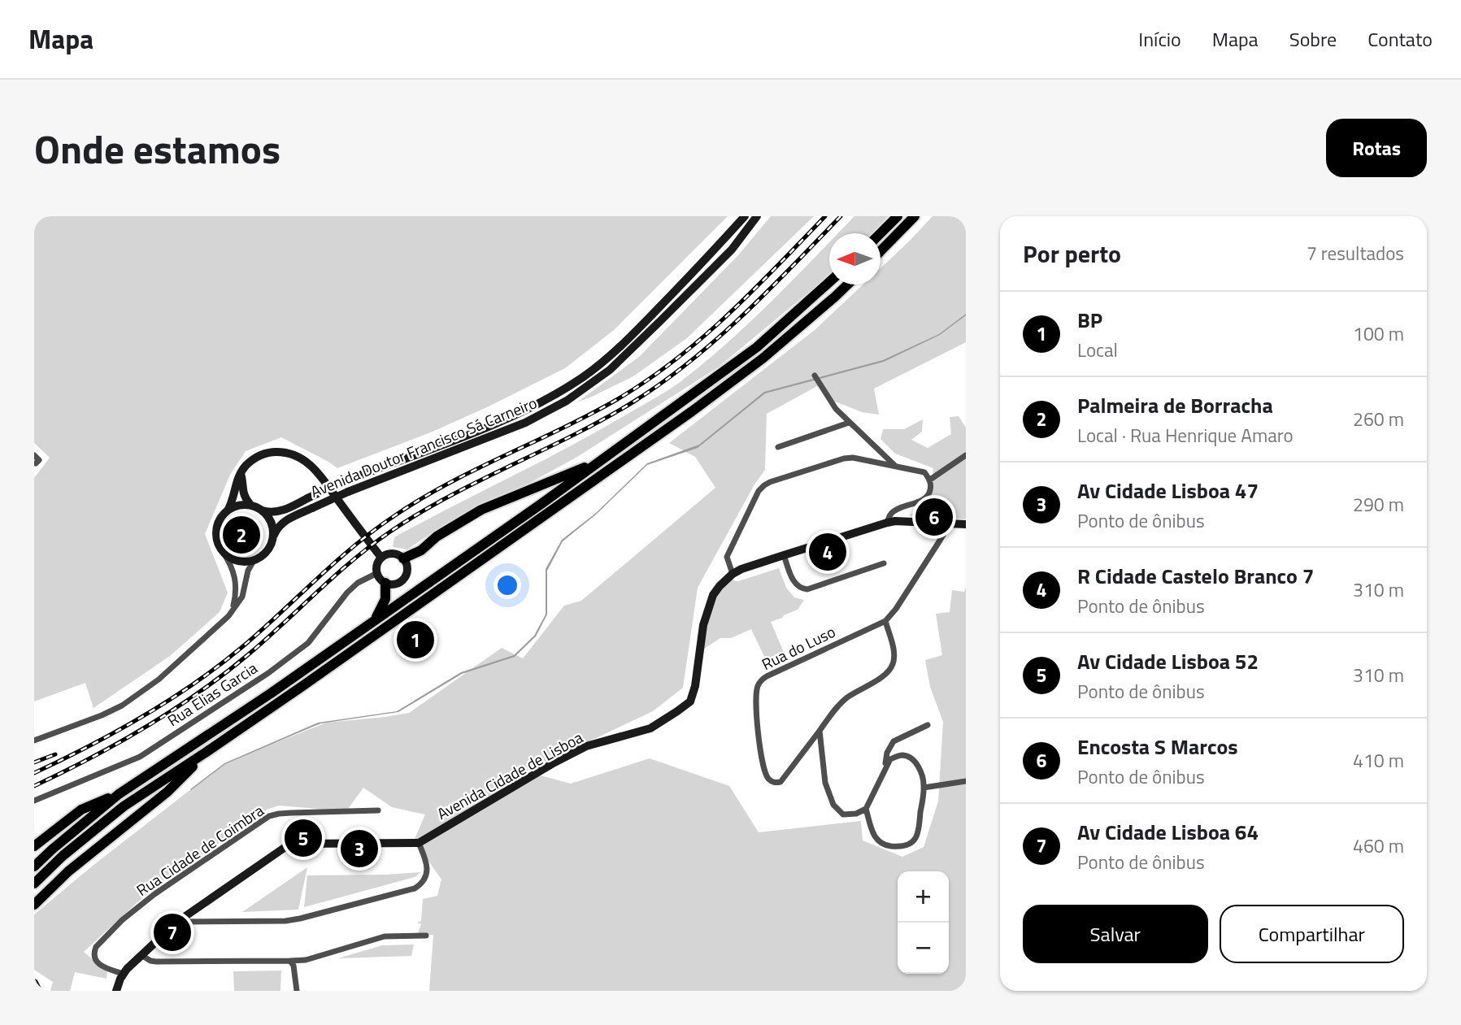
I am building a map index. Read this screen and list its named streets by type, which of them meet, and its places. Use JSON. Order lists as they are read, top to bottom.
{
  "streets": {
    "main road": ["Avenida Doutor Francisco Sá Carneiro", "Avenida Cidade de Lisboa"],
    "street": ["Rua do Luso", "Rua Elias Garcia", "Rua Cidade de Coimbra"]
  },
  "north": "left",
  "page": {
    "header": "Mapa",
    "nav": [
      "Início",
      "Mapa",
      "Sobre",
      "Contato"
    ],
    "title": "Onde estamos",
    "buttons": [
      "Rotas",
      ["Salvar", "Compartilhar"]
    ],
    "heading": ["Por perto", "7 resultados"],
    "list": [
      {
        "mark": "1",
        "name": "BP",
        "note": "Local",
        "value": "100 m"
      },
      {
        "mark": "2",
        "name": "Palmeira de Borracha",
        "note": "Local · Rua Henrique Amaro",
        "value": "260 m"
      },
      {
        "mark": "3",
        "name": "Av Cidade Lisboa 47",
        "note": "Ponto de ônibus",
        "value": "290 m"
      },
      {
        "mark": "4",
        "name": "R Cidade Castelo Branco 7",
        "note": "Ponto de ônibus",
        "value": "310 m"
      },
      {
        "mark": "5",
        "name": "Av Cidade Lisboa 52",
        "note": "Ponto de ônibus",
        "value": "310 m"
      },
      {
        "mark": "6",
        "name": "Encosta S Marcos",
        "note": "Ponto de ônibus",
        "value": "410 m"
      },
      {
        "mark": "7",
        "name": "Av Cidade Lisboa 64",
        "note": "Ponto de ônibus",
        "value": "460 m"
      }
    ],
    "pins": [
      "6",
      "2",
      "4",
      "1",
      "5",
      "3",
      "7"
    ],
    "map_buttons": ["+", "−"]
  }
}
